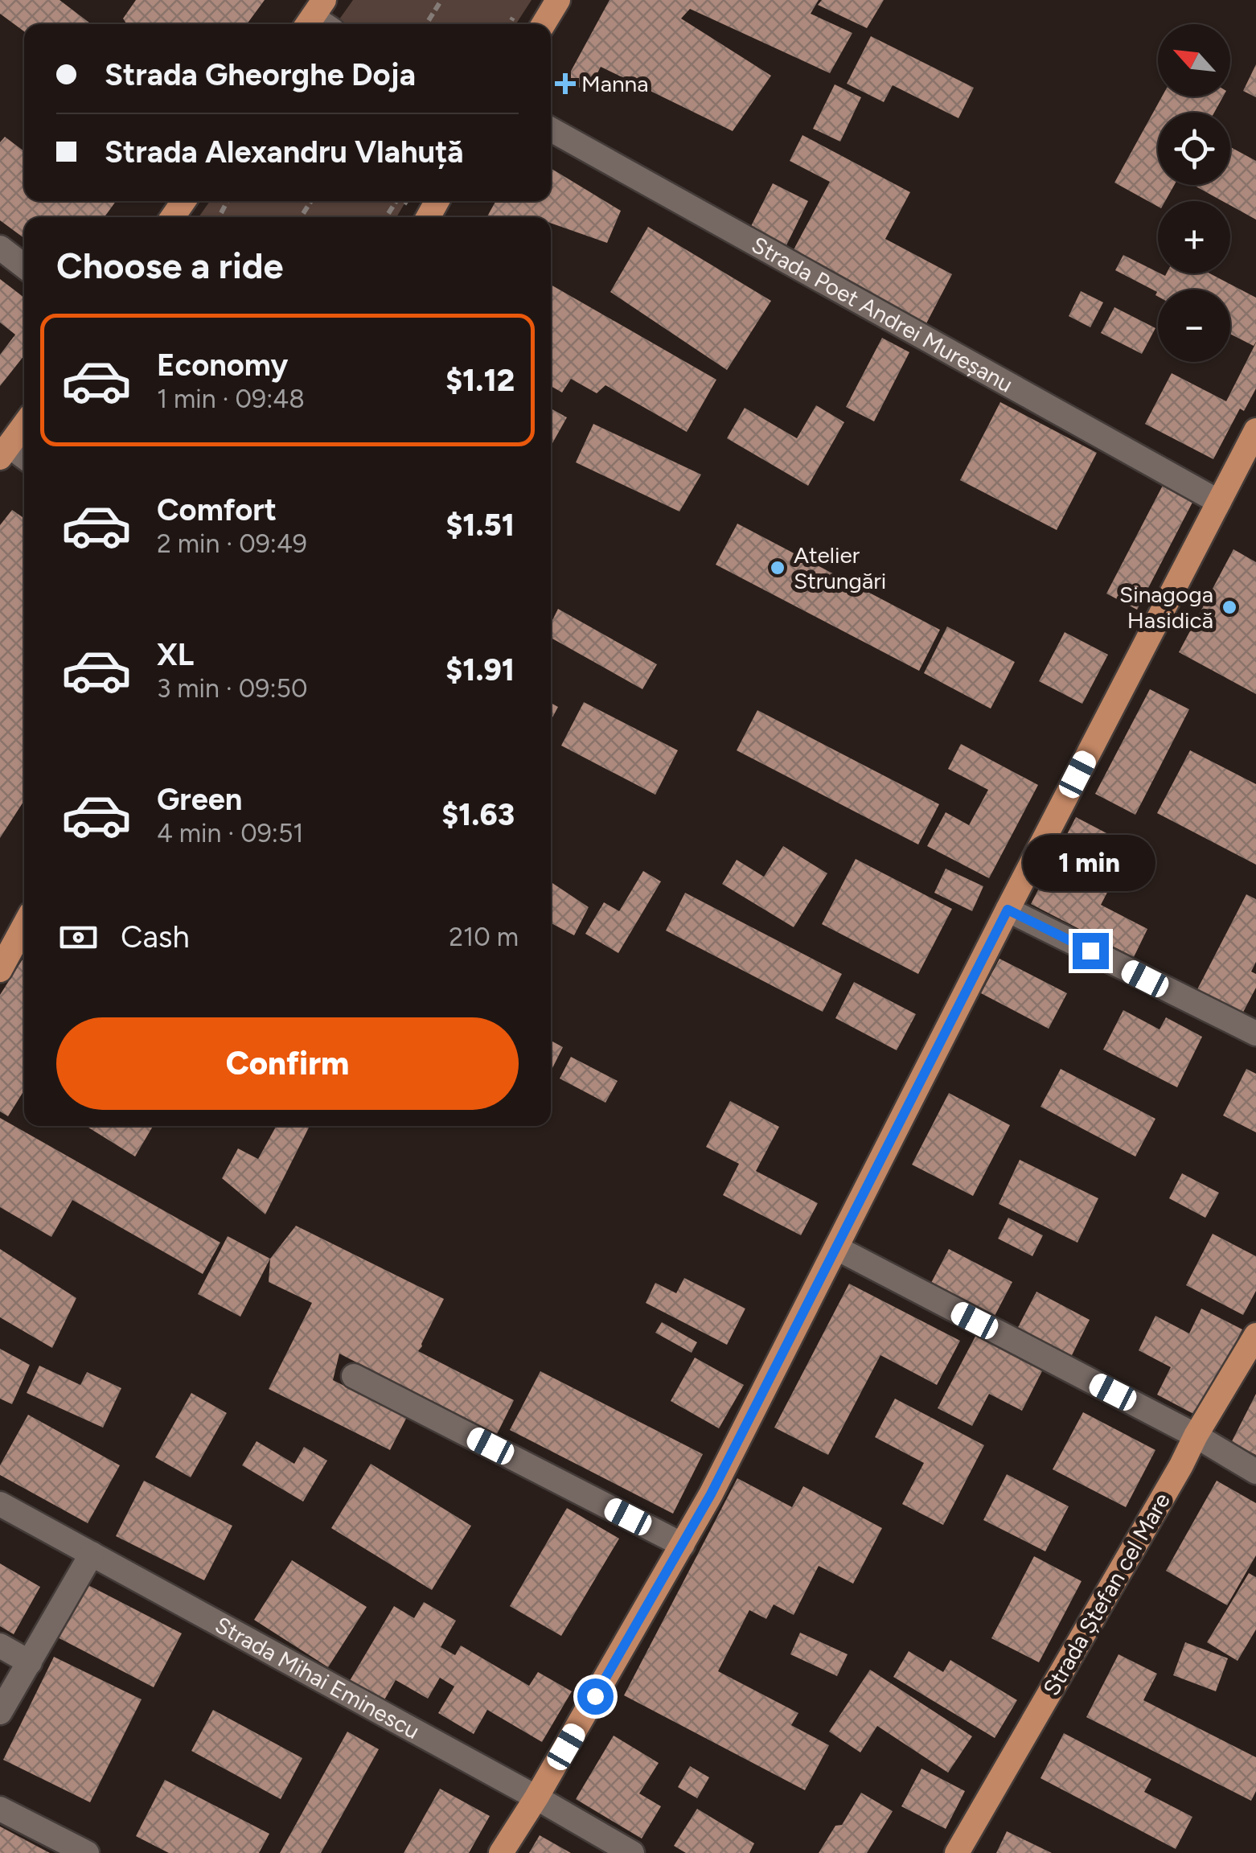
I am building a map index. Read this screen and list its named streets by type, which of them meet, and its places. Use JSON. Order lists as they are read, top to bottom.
{
  "streets": {
    "main road": ["Strada Ștefan cel Mare"],
    "street": ["Strada Poet Andrei Mureșanu", "Strada Mihai Eminescu"]
  },
  "places": {
    "health": ["Manna"],
    "other": ["Atelier Strungări", "Sinagoga Hasidică"]
  },
  "north": "top left",
  "page": {
    "map_buttons": ["+", "−"],
    "banner": ["Strada Gheorghe Doja", "Strada Alexandru Vlahuță"],
    "heading": "Choose a ride",
    "list": [
      {
        "name": "Economy",
        "note": "1 min · 09:48",
        "value": "$1.12"
      },
      {
        "name": "Comfort",
        "note": "2 min · 09:49",
        "value": "$1.51"
      },
      {
        "name": "XL",
        "note": "3 min · 09:50",
        "value": "$1.91"
      },
      {
        "name": "Green",
        "note": "4 min · 09:51",
        "value": "$1.63"
      }
    ],
    "bubble": "1 min",
    "pay": ["Cash", "210 m"],
    "buttons": "Confirm"
  }
}
